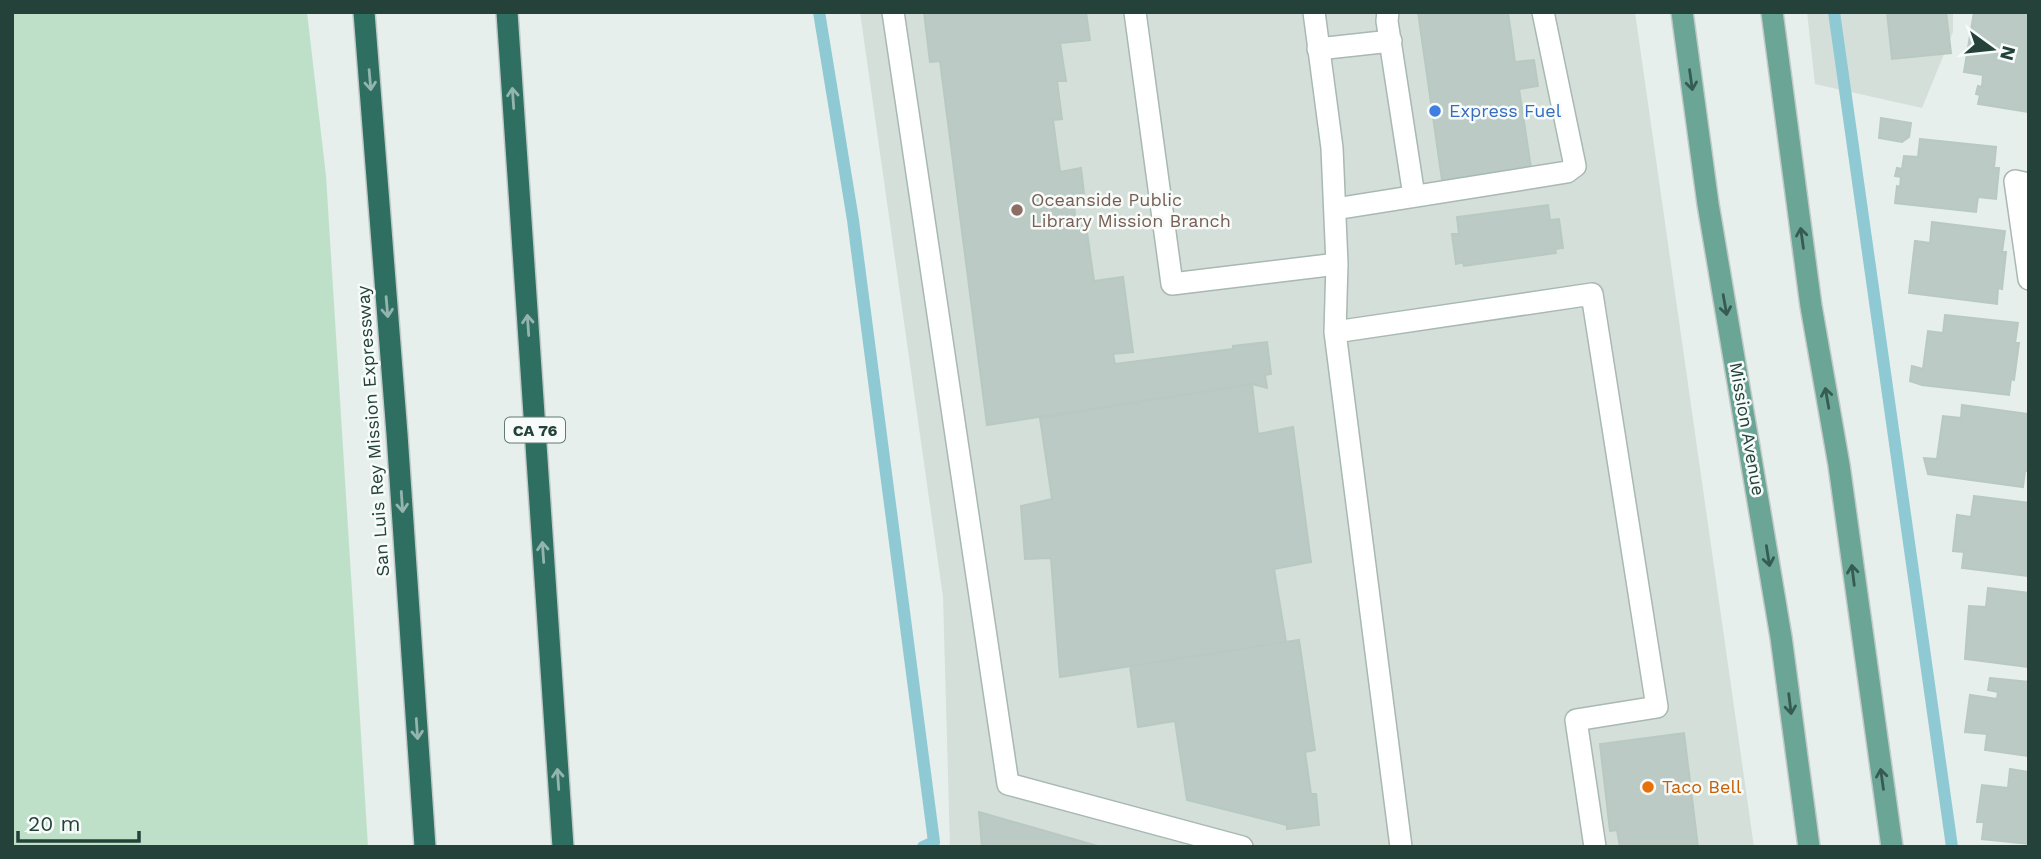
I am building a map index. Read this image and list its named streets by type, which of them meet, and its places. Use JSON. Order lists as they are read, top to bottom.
{
  "streets": {
    "highway": ["CA 76", "San Luis Rey Mission Expressway"],
    "main road": ["Mission Avenue"]
  },
  "places": ["Express Fuel", "Oceanside Public Library Mission Branch", "Taco Bell"],
  "scale_bar": "20 m",
  "north": "right"
}
